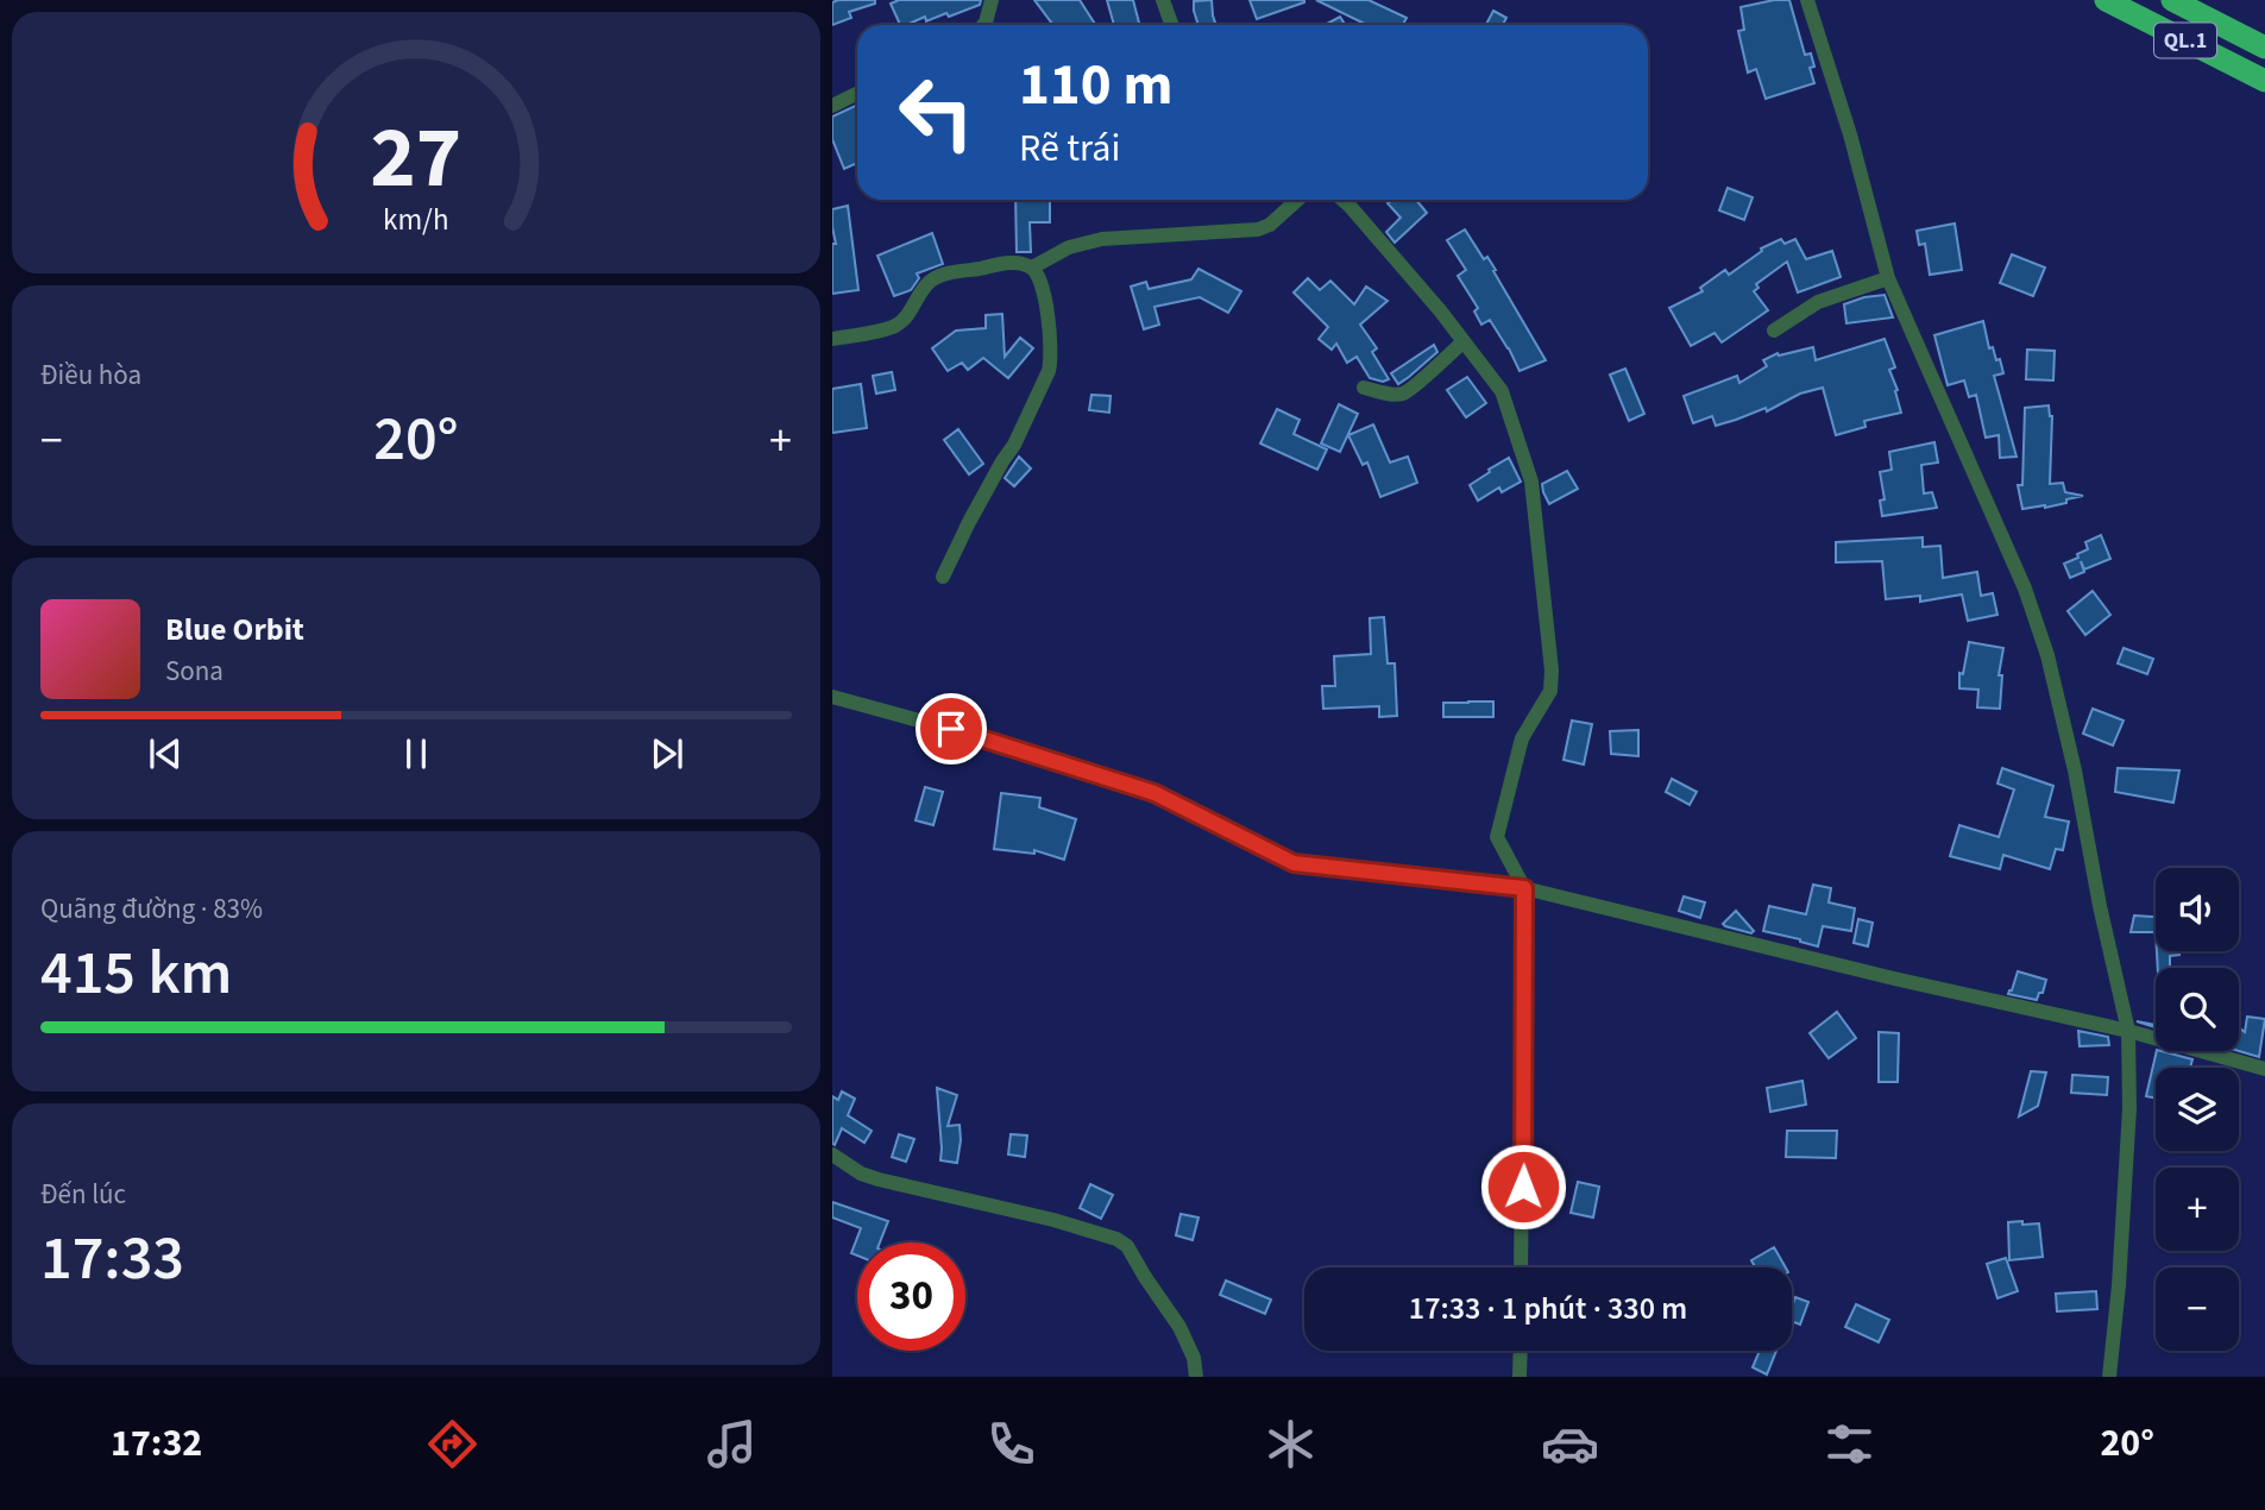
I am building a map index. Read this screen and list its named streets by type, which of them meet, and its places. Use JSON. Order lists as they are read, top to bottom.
{
  "streets": {
    "highway": ["QL.1"]
  },
  "page": {
    "turn": ["110 m", "Rẽ trái"],
    "tile": [
      "Điều hòa",
      ["Quãng đường · 83%", "415 km"],
      ["Đến lúc", "17:33"]
    ],
    "heat": ["−", "20°", "+"],
    "song": ["Blue Orbit", "Sona"],
    "map_buttons": ["+", "−"],
    "limit": "30",
    "trip": "17:33 · 1 phút · 330 m",
    "tabs": ["17:32", "20°"],
    "gauge": ["27", "km/h"]
  }
}
